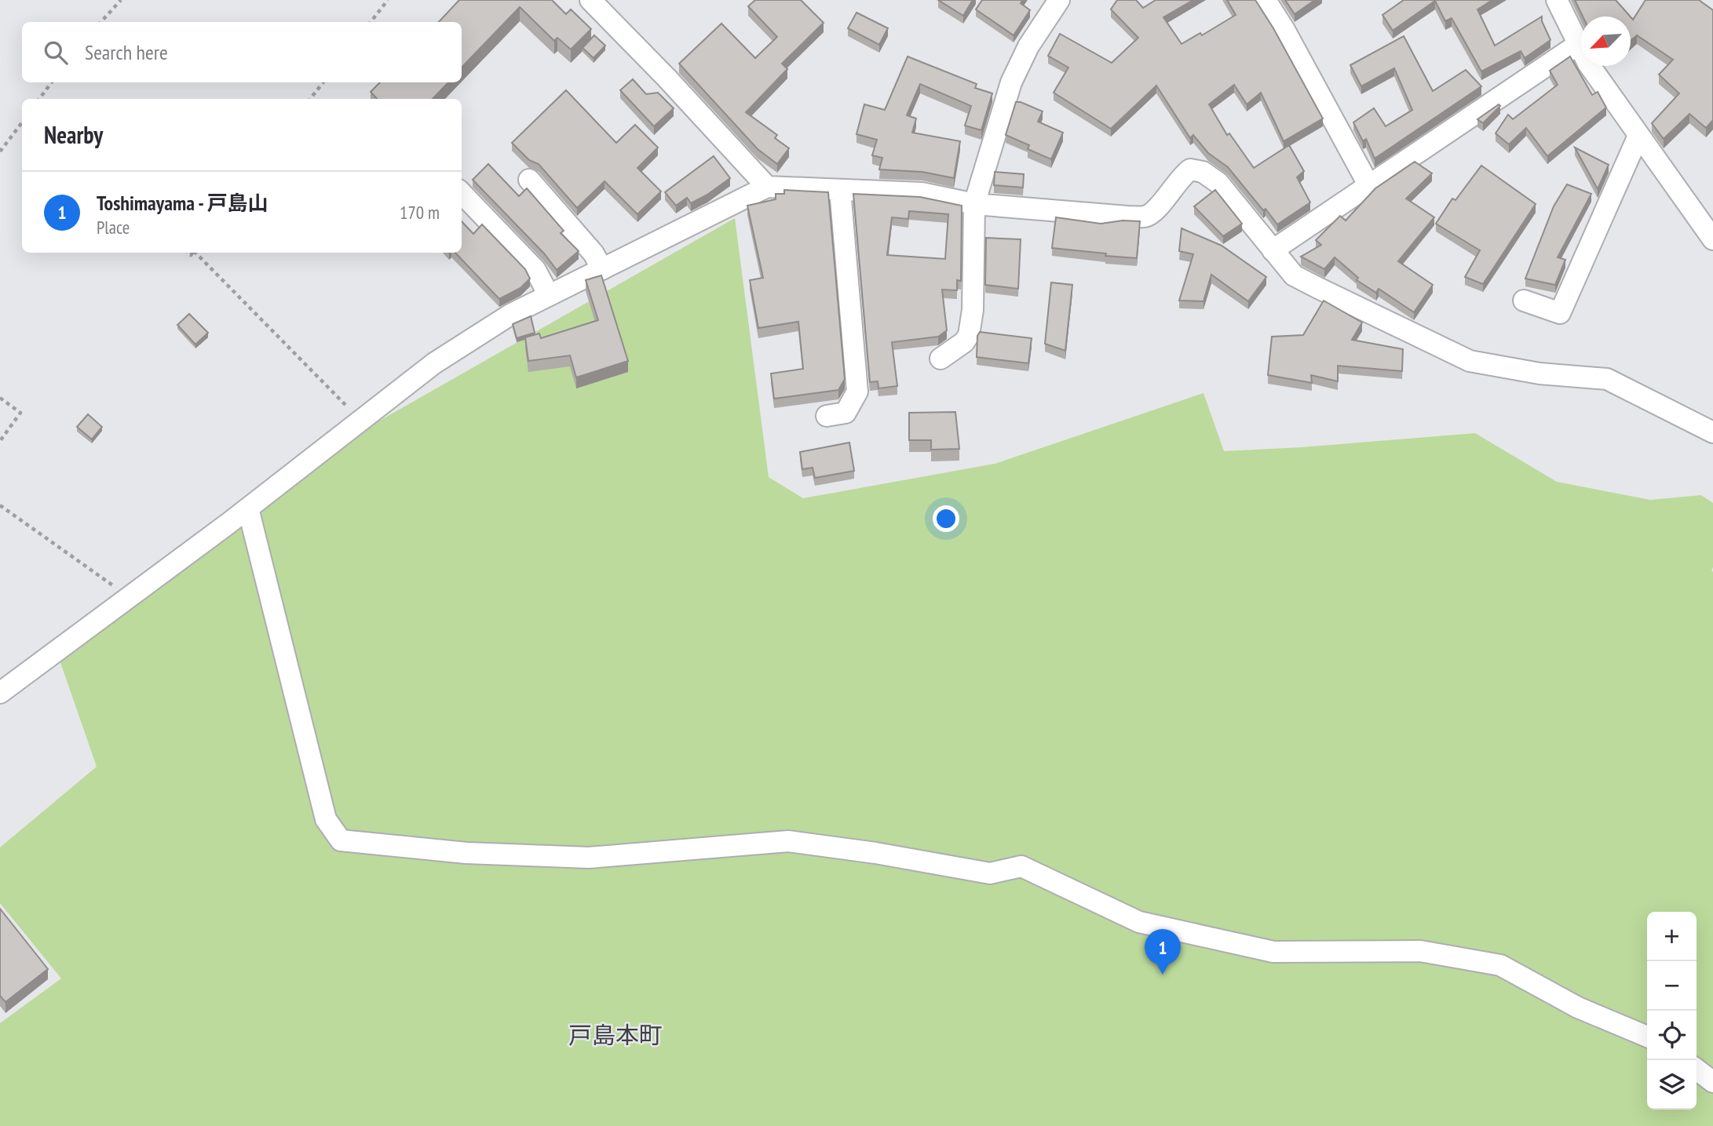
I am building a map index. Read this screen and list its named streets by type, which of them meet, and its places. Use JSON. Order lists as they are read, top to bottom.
{
  "districts": ["戸島本町"],
  "north": "bottom left",
  "page": {
    "search": "Search here",
    "heading": "Nearby",
    "list": [
      {
        "mark": "1",
        "name": "Toshimayama - 戸島山",
        "note": "Place",
        "value": "170 m"
      }
    ],
    "map_buttons": ["+", "−"],
    "pins": "1"
  }
}
